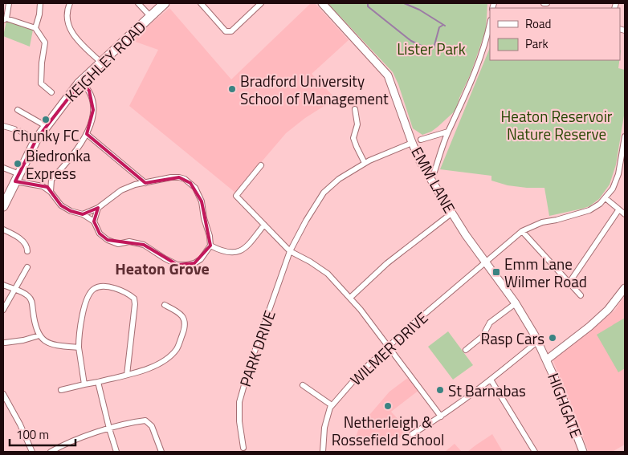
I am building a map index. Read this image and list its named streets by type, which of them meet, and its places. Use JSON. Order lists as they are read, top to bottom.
{
  "streets": {
    "highway": ["KEIGHLEY ROAD"],
    "street": [
      "EMM LANE",
      "PARK DRIVE",
      "WILMER DRIVE",
      "HIGHGATE"
    ]
  },
  "crossings": [
    ["EMM LANE", "PARK DRIVE"],
    ["EMM LANE", "WILMER DRIVE"],
    ["EMM LANE", "HIGHGATE"]
  ],
  "districts": ["Heaton Grove"],
  "parks": ["Lister Park", "Heaton Reservoir Nature Reserve"],
  "places": {
    "other": [
      "Bradford University School of Management",
      "Chunky FC",
      "Biedronka Express",
      "Rasp Cars",
      "St Barnabas",
      "Netherleigh & Rossefield School"
    ],
    "transit": ["Emm Lane Wilmer Road"]
  },
  "legend": ["Road", "Park"],
  "scale_bar": "100 m"
}
